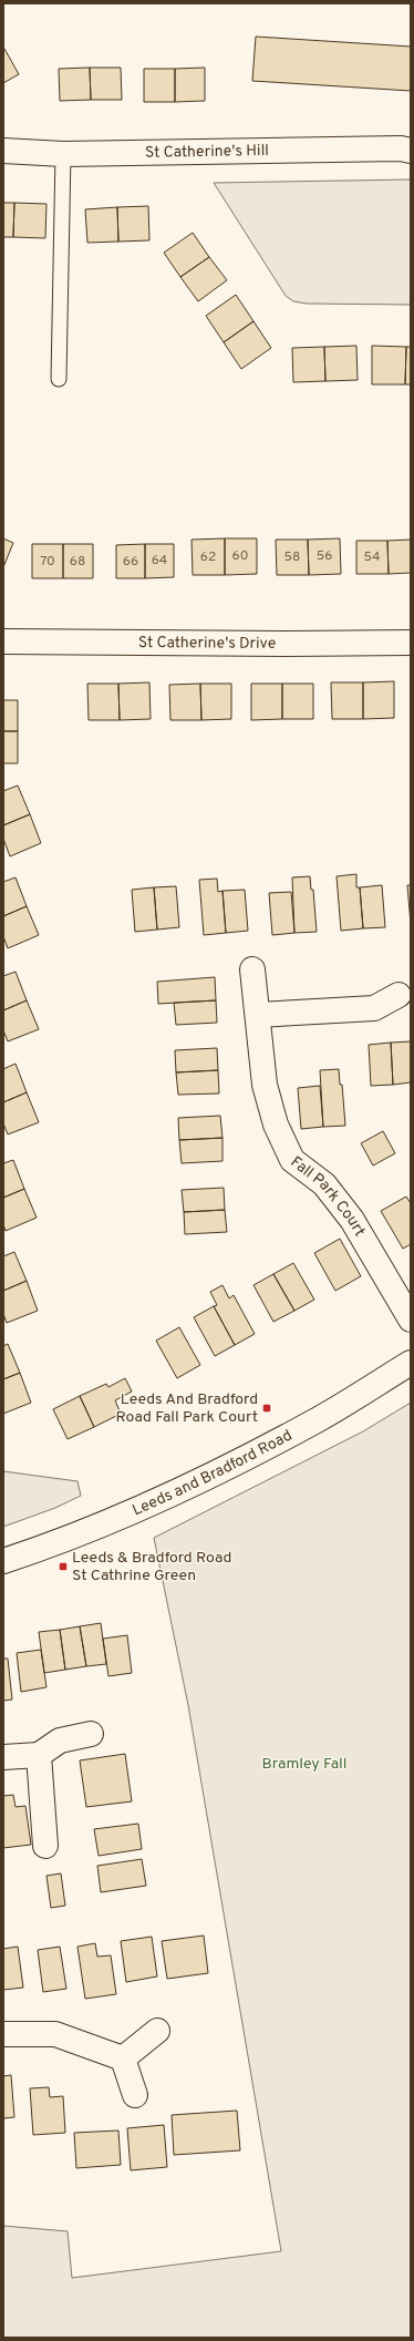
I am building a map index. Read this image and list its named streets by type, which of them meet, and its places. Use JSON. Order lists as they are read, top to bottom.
{
  "streets": {
    "street": [
      "St Catherine's Hill",
      "St Catherine's Drive",
      "Fall Park Court",
      "Leeds and Bradford Road"
    ]
  },
  "parks": ["Bramley Fall"],
  "places": {
    "transit": ["Leeds And Bradford Road Fall Park Court", "Leeds & Bradford Road St Cathrine Green"]
  },
  "house_numbers": [
    "60",
    "56",
    "62",
    "58",
    "54",
    "64",
    "70",
    "68",
    "66"
  ]
}
